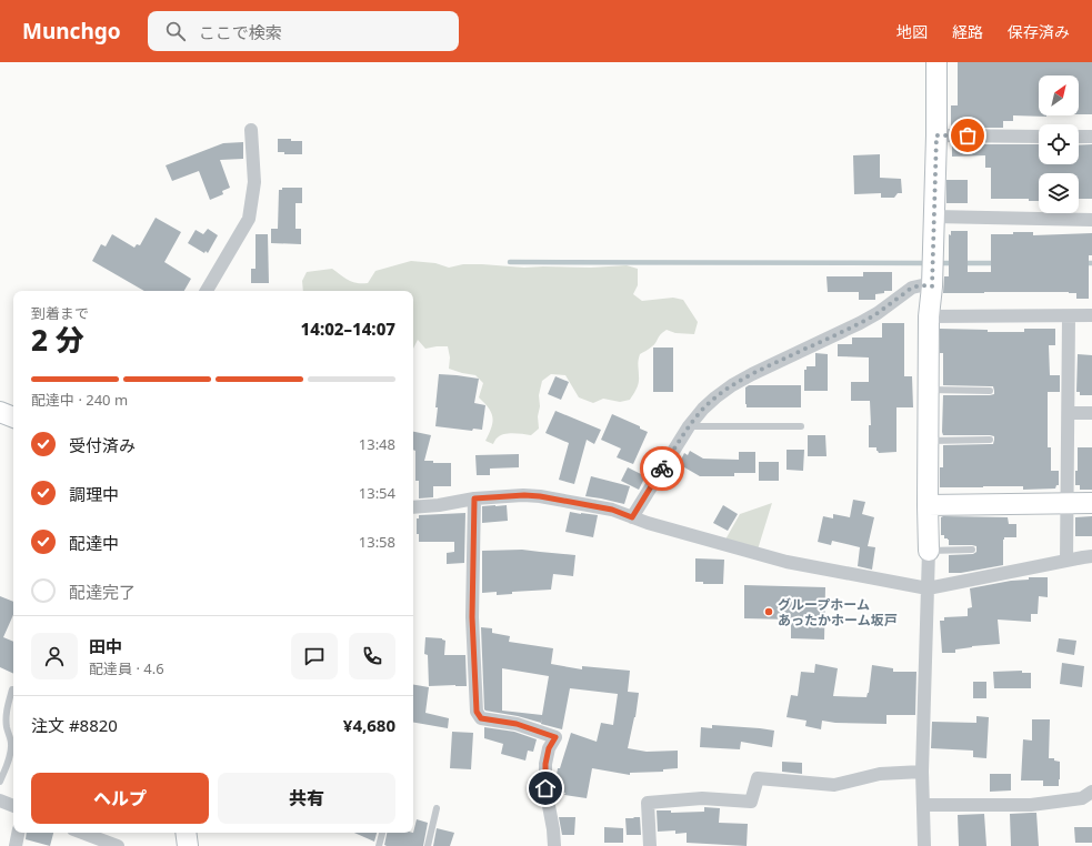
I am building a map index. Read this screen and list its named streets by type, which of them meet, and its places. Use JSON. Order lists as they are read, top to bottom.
{
  "places": ["グループホーム あったかホーム坂戸"],
  "north": "top right",
  "page": {
    "header": "Munchgo",
    "search": "ここで検索",
    "nav": ["地図", "経路", "保存済み"],
    "heading": ["2 分", "到着まで", "14:02–14:07"],
    "panel": [
      "田中",
      "配達員 · 4.6",
      "注文 #8820",
      "¥4,680"
    ],
    "bar": "配達中 · 240 m",
    "list": [
      ["受付済み", "13:48"],
      ["調理中", "13:54"],
      ["配達中", "13:58"],
      "配達完了"
    ],
    "buttons": ["ヘルプ", "共有"]
  }
}
